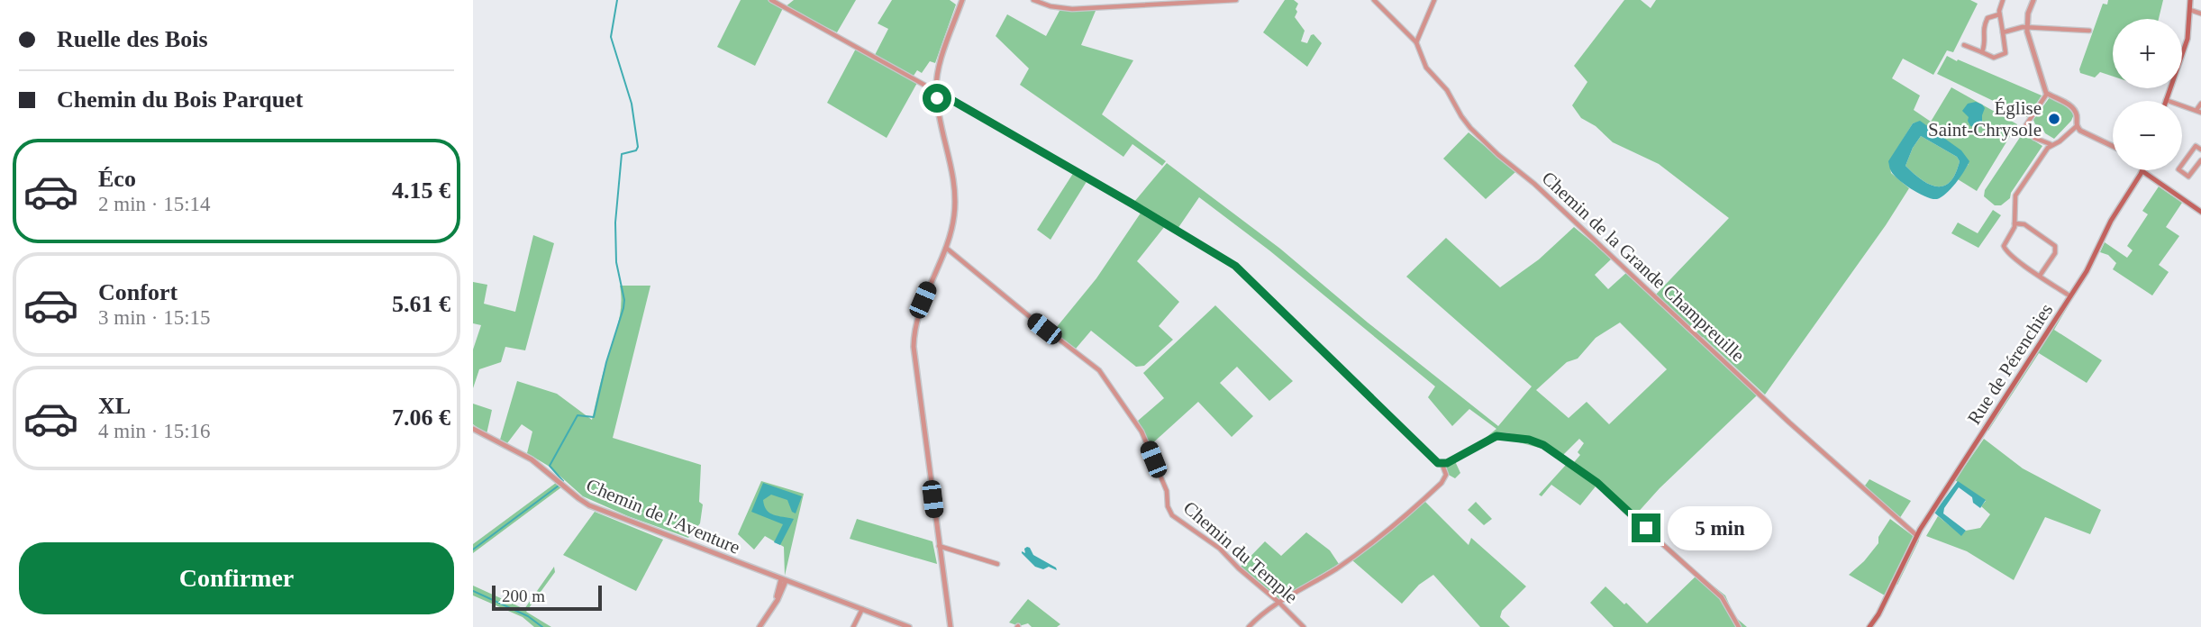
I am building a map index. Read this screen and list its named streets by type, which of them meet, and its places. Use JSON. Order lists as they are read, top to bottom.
{
  "streets": {
    "main road": ["Rue de Pérenchies"],
    "street": ["Chemin de la Grande Champreuille", "Chemin de l'Aventure", "Chemin du Temple"]
  },
  "crossings": [
    ["Chemin de la Grande Champreuille", "Rue de Pérenchies"]
  ],
  "places": ["Église Saint-Chrysole"],
  "scale_bar": "200 m",
  "page": {
    "banner": ["Ruelle des Bois", "Chemin du Bois Parquet"],
    "map_buttons": ["+", "−"],
    "list": [
      {
        "name": "Éco",
        "note": "2 min · 15:14",
        "value": "4.15 €"
      },
      {
        "name": "Confort",
        "note": "3 min · 15:15",
        "value": "5.61 €"
      },
      {
        "name": "XL",
        "note": "4 min · 15:16",
        "value": "7.06 €"
      }
    ],
    "bubble": "5 min",
    "buttons": "Confirmer",
    "scale": "200 m"
  }
}
